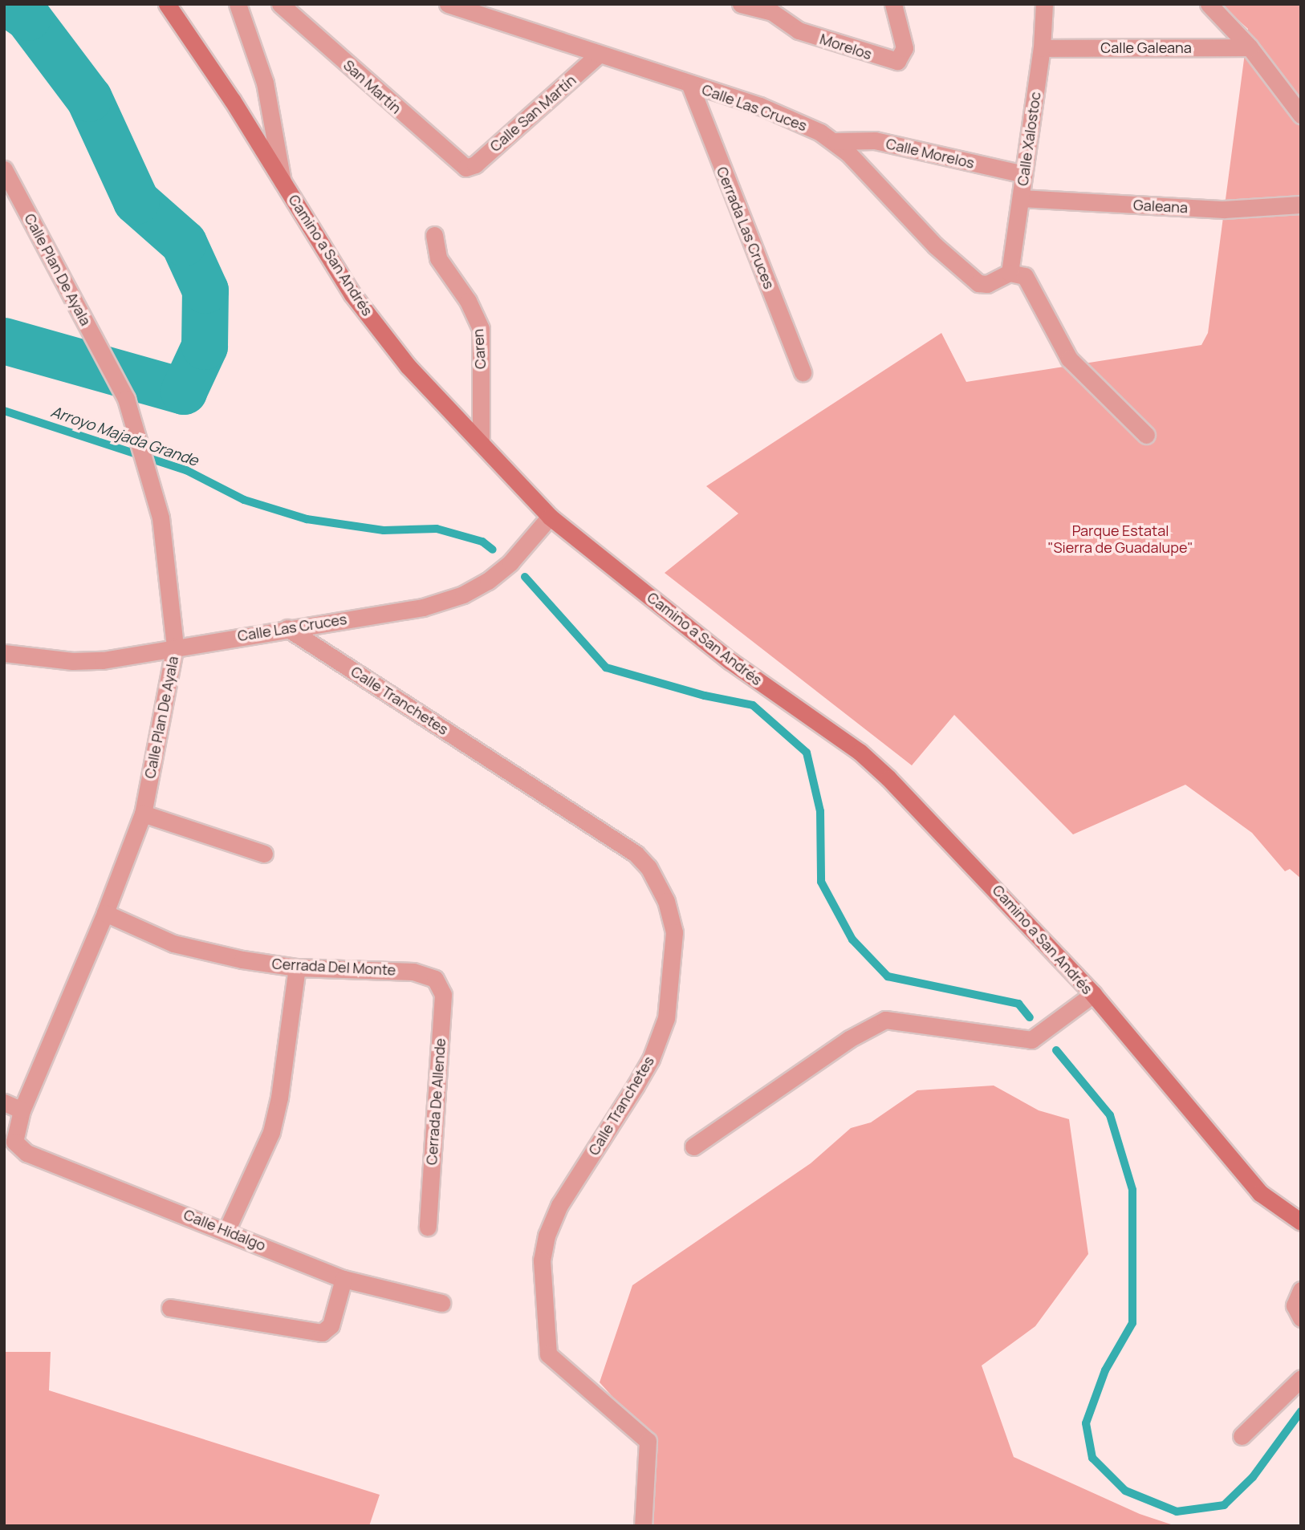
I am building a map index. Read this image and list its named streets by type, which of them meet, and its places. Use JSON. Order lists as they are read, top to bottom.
{
  "streets": {
    "street": [
      "Morelos",
      "Calle Galeana",
      "San Martín",
      "Calle Las Cruces",
      "Calle San Martín",
      "Calle Xalostoc",
      "Calle Morelos",
      "Galeana",
      "Cerrada Las Cruces",
      "Camino a San Andrés",
      "Calle Plan De Ayala",
      "Caren",
      "Calle Tranchetes",
      "Cerrada Del Monte",
      "Cerrada De Allende",
      "Calle Hidalgo"
    ]
  },
  "crossings": [
    ["Calle Galeana", "Calle Xalostoc"],
    ["San Martín", "Calle San Martín"],
    ["Calle Las Cruces", "Calle San Martín"],
    ["Calle Las Cruces", "Calle Xalostoc"],
    ["Calle Las Cruces", "Calle Morelos"],
    ["Calle Las Cruces", "Cerrada Las Cruces"],
    ["Calle Las Cruces", "Camino a San Andrés"],
    ["Calle Las Cruces", "Calle Plan De Ayala"],
    ["Calle Las Cruces", "Calle Tranchetes"],
    ["Calle Xalostoc", "Calle Morelos"],
    ["Calle Xalostoc", "Galeana"],
    ["Camino a San Andrés", "Caren"],
    ["Calle Plan De Ayala", "Cerrada Del Monte"],
    ["Calle Plan De Ayala", "Calle Hidalgo"],
    ["Cerrada Del Monte", "Cerrada De Allende"]
  ],
  "water": ["Arroyo Majada Grande"],
  "parks": ["Parque Estatal \"Sierra de Guadalupe\""]
}
